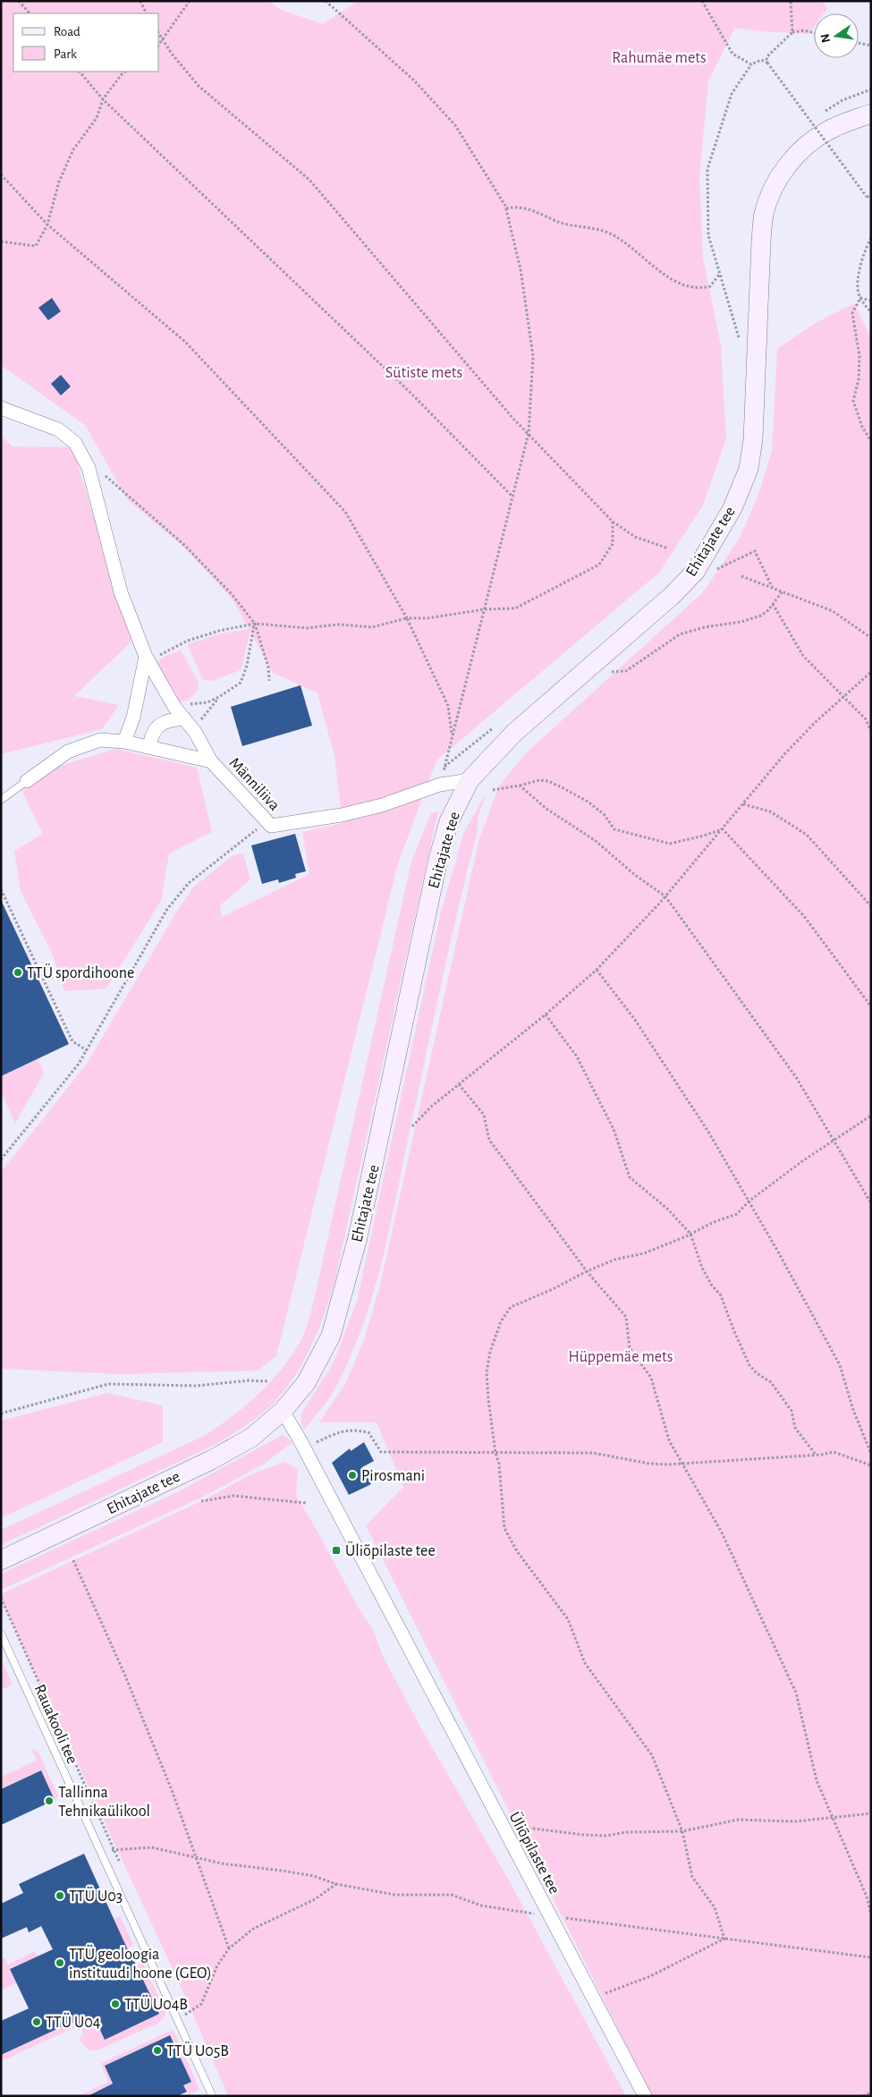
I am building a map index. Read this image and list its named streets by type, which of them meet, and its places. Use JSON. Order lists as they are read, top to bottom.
{
  "streets": {
    "main road": ["Ehitajate tee"],
    "street": ["Männiliiva", "Üliõpilaste tee"],
    "lane": ["Rauakooli tee"]
  },
  "crossings": [
    ["Ehitajate tee", "Männiliiva"],
    ["Ehitajate tee", "Üliõpilaste tee"]
  ],
  "parks": ["Rahumäe mets", "Sütiste mets", "Hüppemäe mets"],
  "places": {
    "other": [
      "TTÜ spordihoone",
      "Pirosmani",
      "Tallinna Tehnikaülikool",
      "TTÜ U03",
      "TTÜ geoloogia instituudi hoone (GEO)",
      "TTÜ U04B",
      "TTÜ U04",
      "TTÜ U05B"
    ],
    "transit": ["Üliõpilaste tee"]
  },
  "legend": ["Road", "Park"],
  "north": "left"
}
